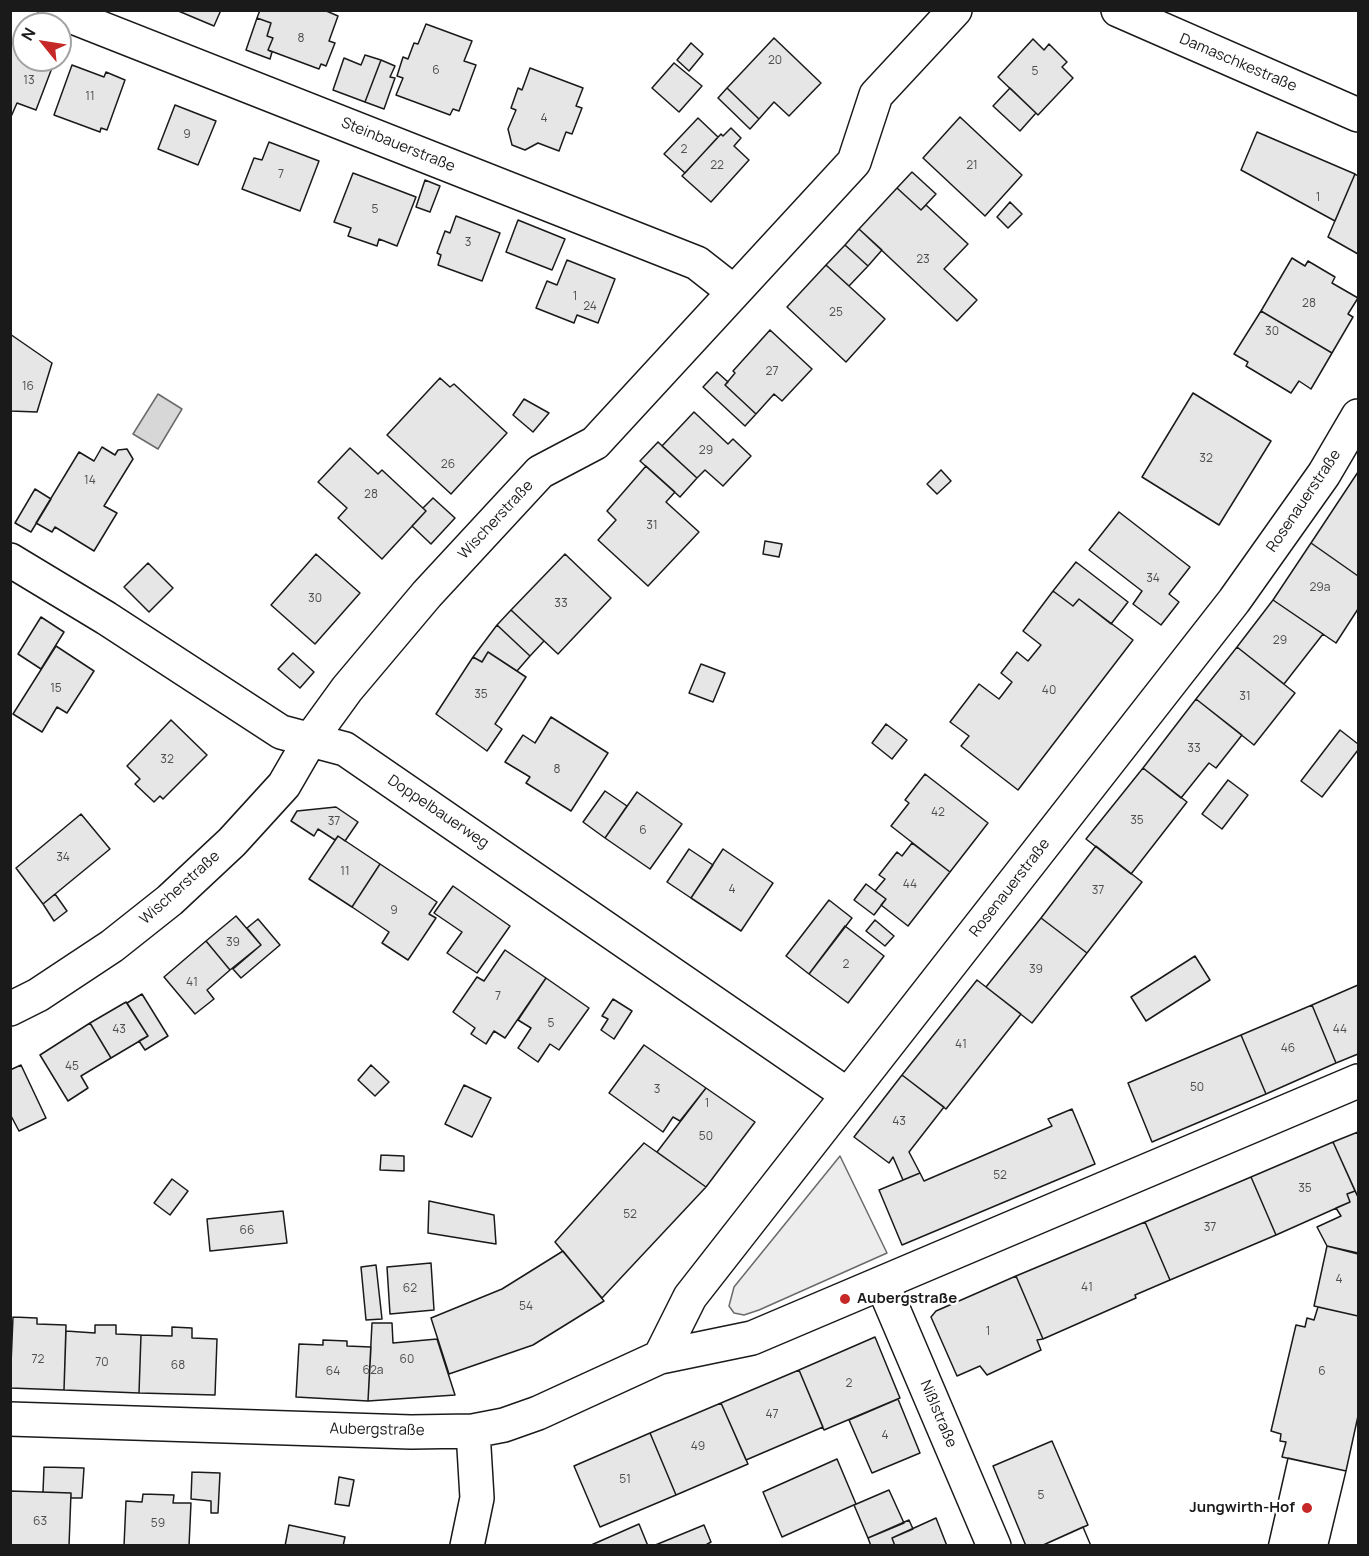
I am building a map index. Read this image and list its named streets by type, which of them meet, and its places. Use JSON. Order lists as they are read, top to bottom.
{
  "streets": {
    "street": [
      "Damaschkestraße",
      "Steinbauerstraße",
      "Rosenauerstraße",
      "Wischerstraße",
      "Doppelbauerweg",
      "Nißlstraße",
      "Aubergstraße"
    ]
  },
  "crossings": [
    ["Steinbauerstraße", "Wischerstraße"],
    ["Rosenauerstraße", "Doppelbauerweg"],
    ["Rosenauerstraße", "Aubergstraße"],
    ["Wischerstraße", "Doppelbauerweg"],
    ["Nißlstraße", "Aubergstraße"]
  ],
  "places": ["Aubergstraße", "Jungwirth-Hof"],
  "house_numbers": [
    "8",
    "20",
    "6",
    "5",
    "13",
    "11",
    "4",
    "9",
    "2",
    "22",
    "21",
    "7",
    "1",
    "5",
    "3",
    "23",
    "1",
    "28",
    "24",
    "25",
    "30",
    "27",
    "16",
    "29",
    "32",
    "26",
    "14",
    "28",
    "31",
    "34",
    "29a",
    "30",
    "33",
    "29",
    "15",
    "40",
    "35",
    "31",
    "33",
    "32",
    "8",
    "42",
    "35",
    "37",
    "6",
    "34",
    "11",
    "44",
    "4",
    "37",
    "9",
    "39",
    "2",
    "39",
    "41",
    "7",
    "5",
    "43",
    "44",
    "41",
    "46",
    "45",
    "50",
    "3",
    "1",
    "43",
    "50",
    "52",
    "35",
    "52",
    "37",
    "66",
    "4",
    "41",
    "62",
    "54",
    "1",
    "72",
    "60",
    "70",
    "68",
    "62a",
    "64",
    "6",
    "2",
    "47",
    "4",
    "49",
    "51",
    "5",
    "63",
    "59"
  ],
  "north": "top left"
}
